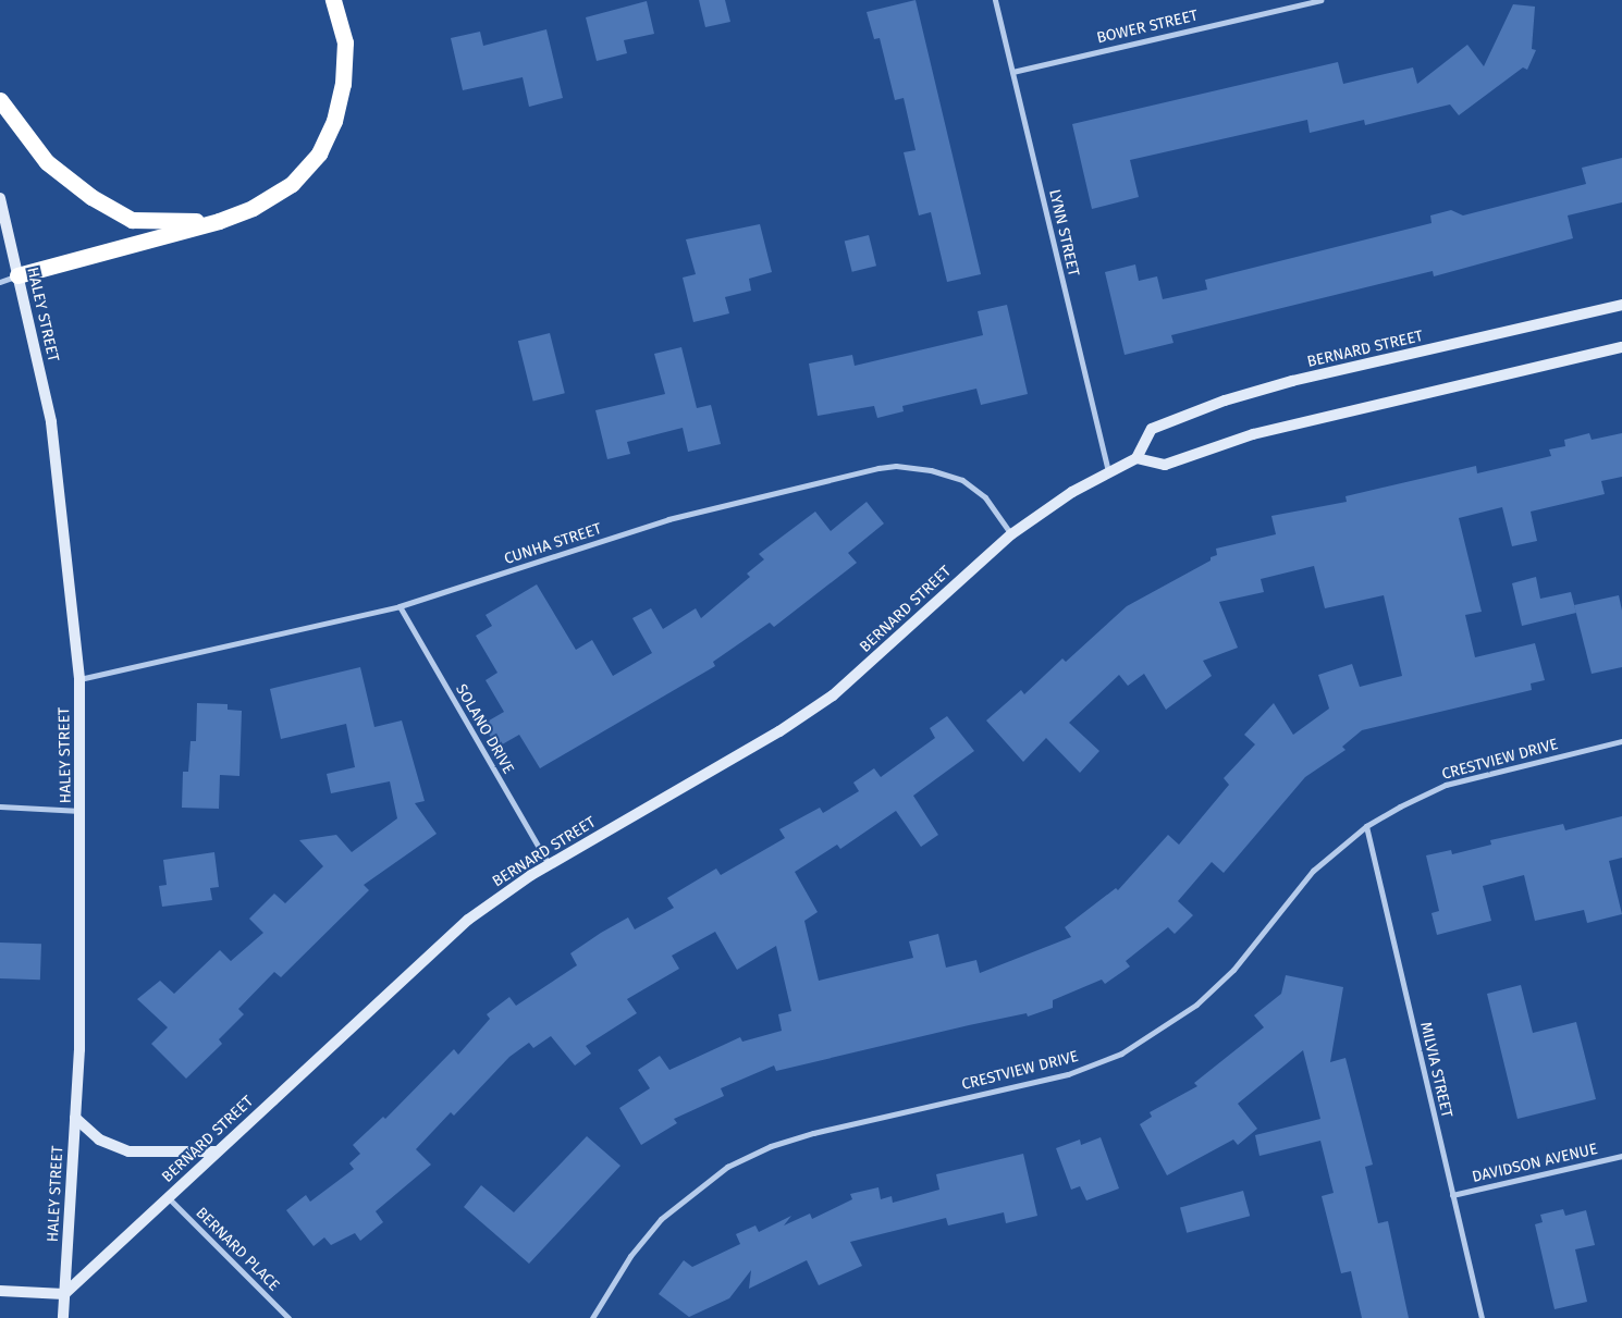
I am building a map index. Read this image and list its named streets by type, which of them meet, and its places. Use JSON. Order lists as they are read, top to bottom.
{
  "streets": {
    "street": [
      "BOWER STREET",
      "LYNN STREET",
      "HALEY STREET",
      "BERNARD STREET",
      "CUNHA STREET",
      "SOLANO DRIVE",
      "CRESTVIEW DRIVE",
      "MILVIA STREET",
      "DAVIDSON AVENUE",
      "BERNARD PLACE"
    ]
  },
  "crossings": [
    ["BOWER STREET", "LYNN STREET"],
    ["LYNN STREET", "BERNARD STREET"],
    ["HALEY STREET", "BERNARD STREET"],
    ["HALEY STREET", "CUNHA STREET"],
    ["BERNARD STREET", "CUNHA STREET"],
    ["BERNARD STREET", "SOLANO DRIVE"],
    ["BERNARD STREET", "BERNARD PLACE"],
    ["CUNHA STREET", "SOLANO DRIVE"],
    ["CRESTVIEW DRIVE", "MILVIA STREET"],
    ["MILVIA STREET", "DAVIDSON AVENUE"]
  ]
}
